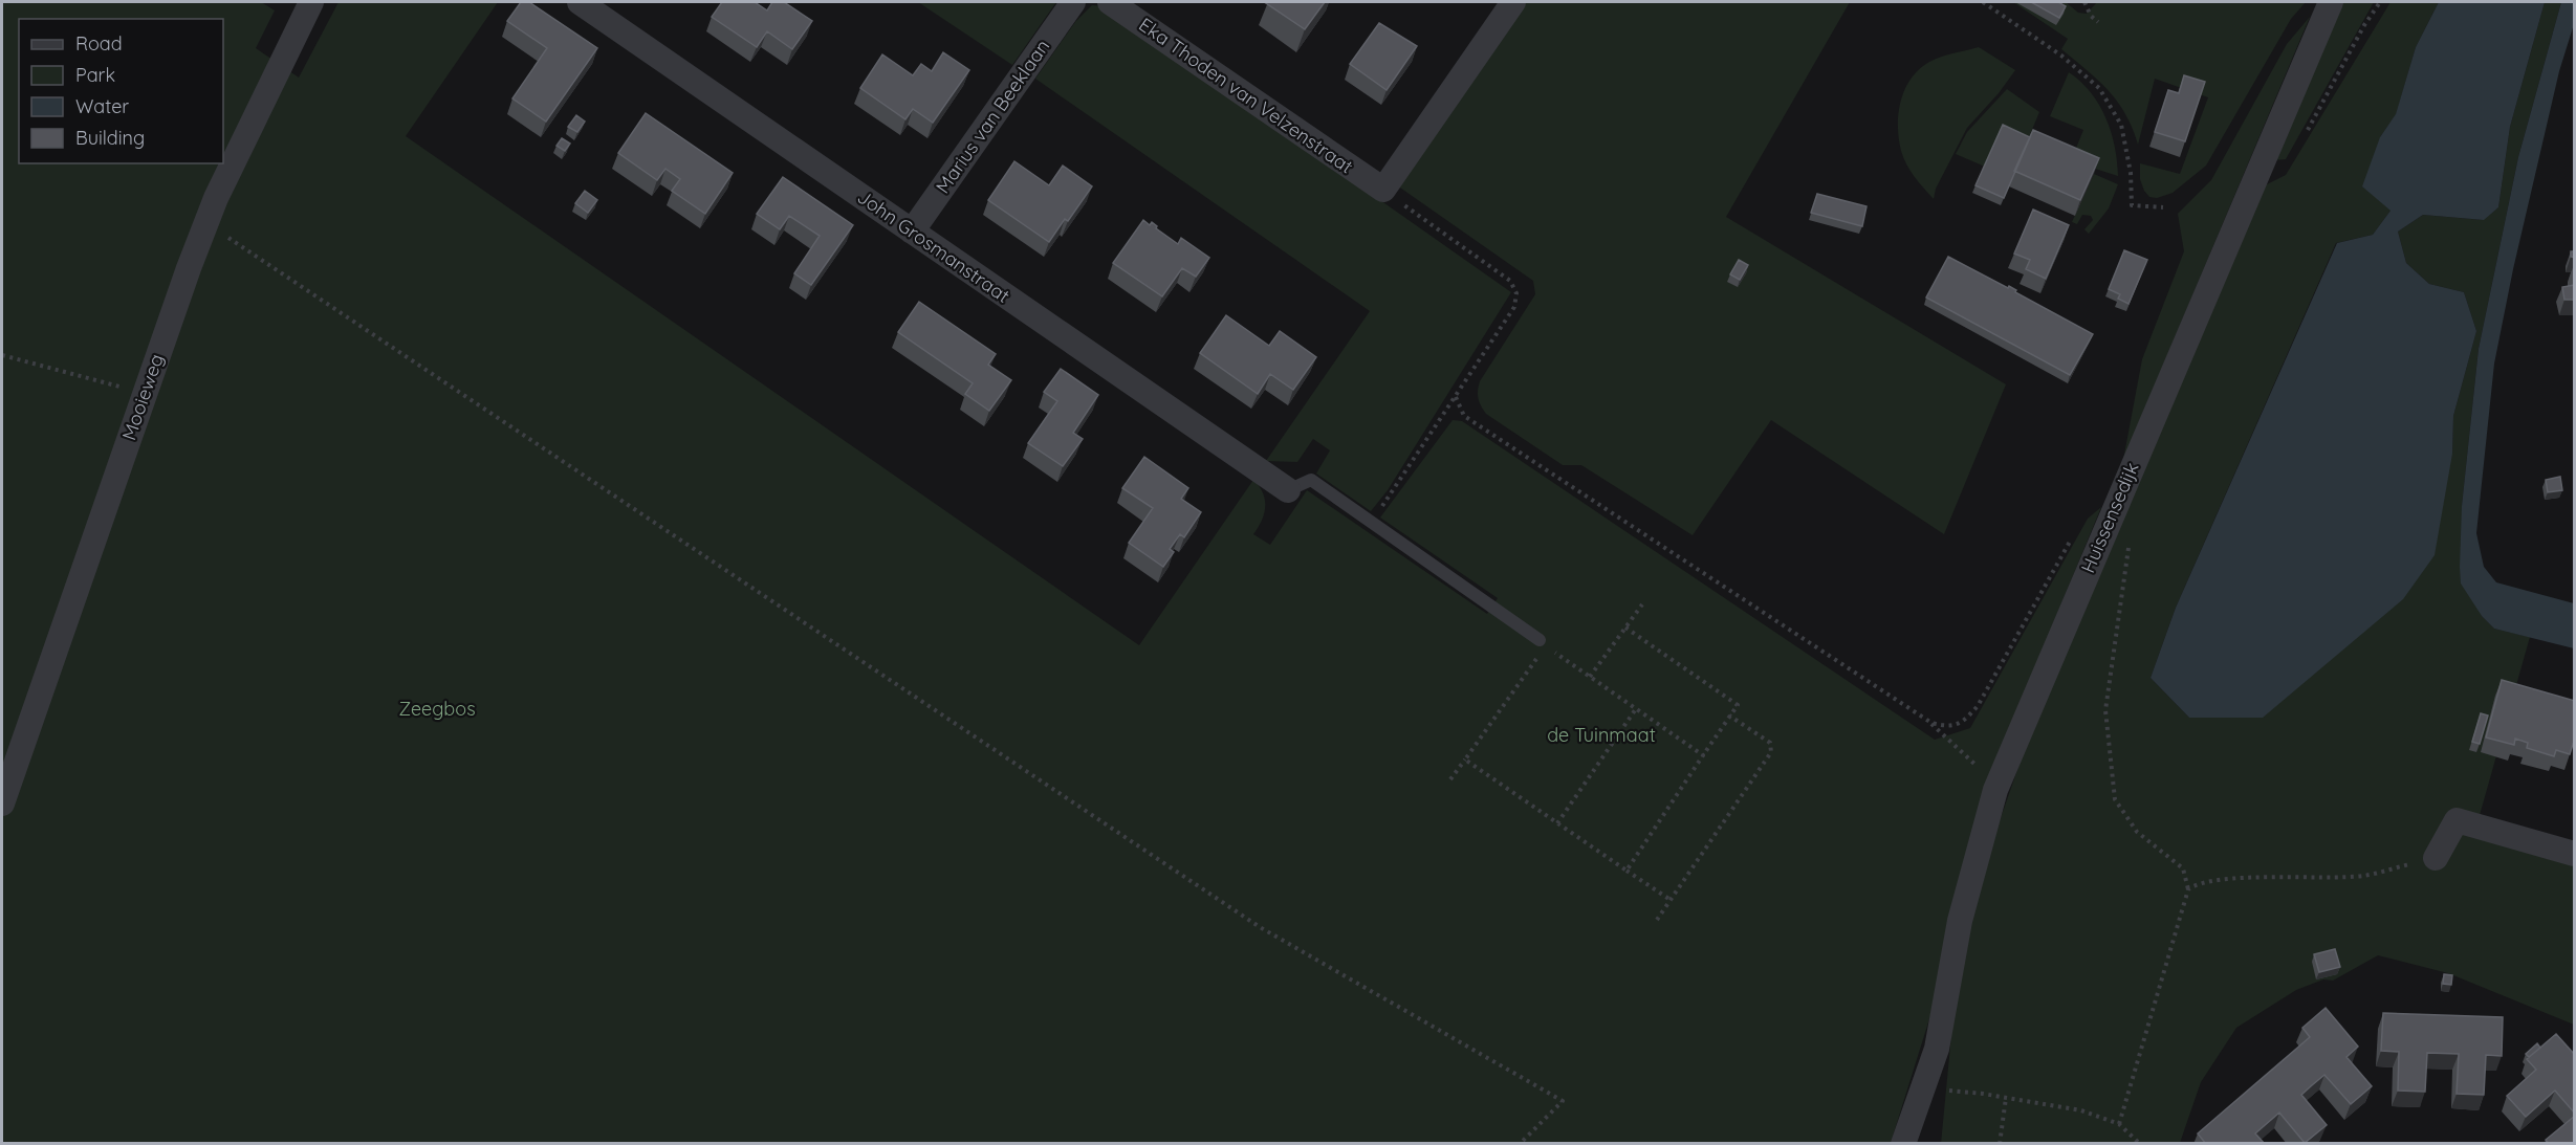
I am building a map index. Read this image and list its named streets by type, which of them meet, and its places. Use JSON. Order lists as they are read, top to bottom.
{
  "streets": {
    "street": [
      "Eka Thoden van Velzenstraat",
      "Marius van Beeklaan",
      "John Grosmanstraat",
      "Mooieweg",
      "Huissensedijk"
    ]
  },
  "crossings": [
    ["Marius van Beeklaan", "John Grosmanstraat"]
  ],
  "parks": ["Zeegbos", "de Tuinmaat"],
  "legend": [
    "Road",
    "Park",
    "Water",
    "Building"
  ]
}
